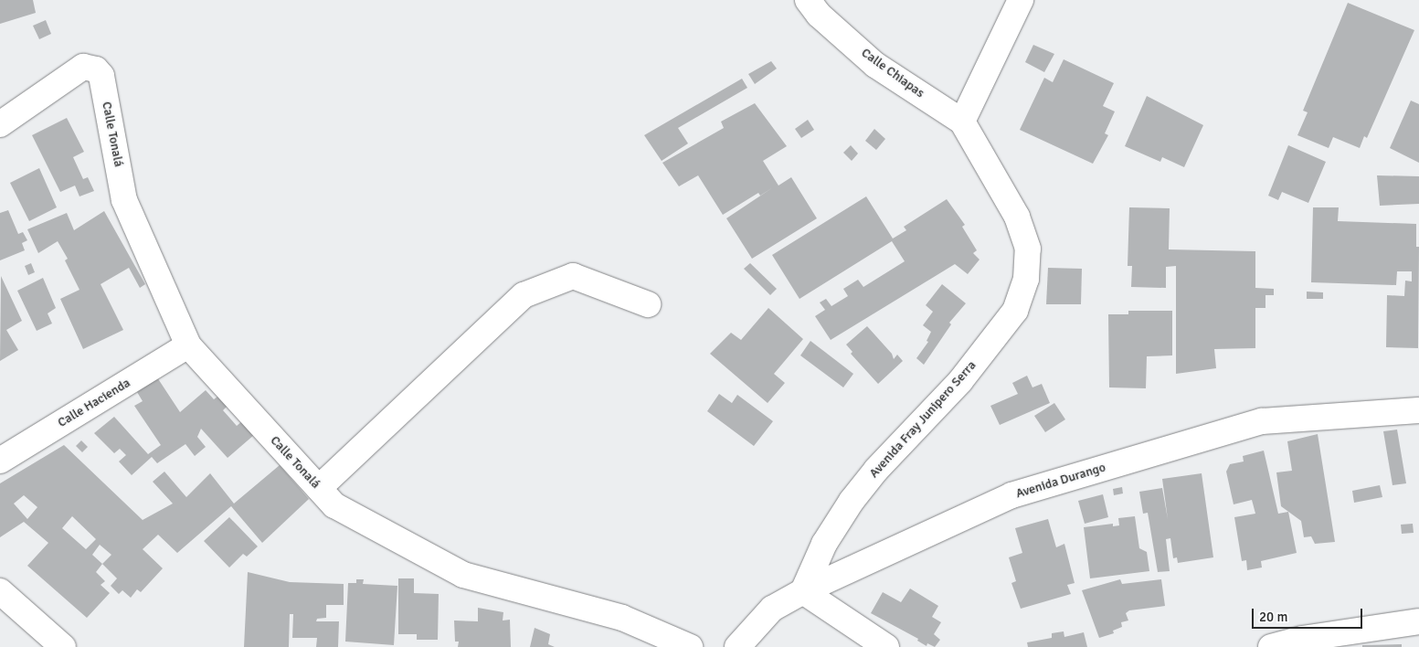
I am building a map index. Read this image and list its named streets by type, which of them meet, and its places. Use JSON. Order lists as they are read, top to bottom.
{
  "streets": {
    "street": [
      "Calle Chiapas",
      "Calle Tonalá",
      "Calle Hacienda",
      "Avenida Fray Junipero Serra",
      "Avenida Durango"
    ]
  },
  "crossings": [
    ["Calle Chiapas", "Avenida Fray Junipero Serra"],
    ["Calle Tonalá", "Calle Hacienda"],
    ["Avenida Fray Junipero Serra", "Avenida Durango"]
  ],
  "scale_bar": "20 m"
}
